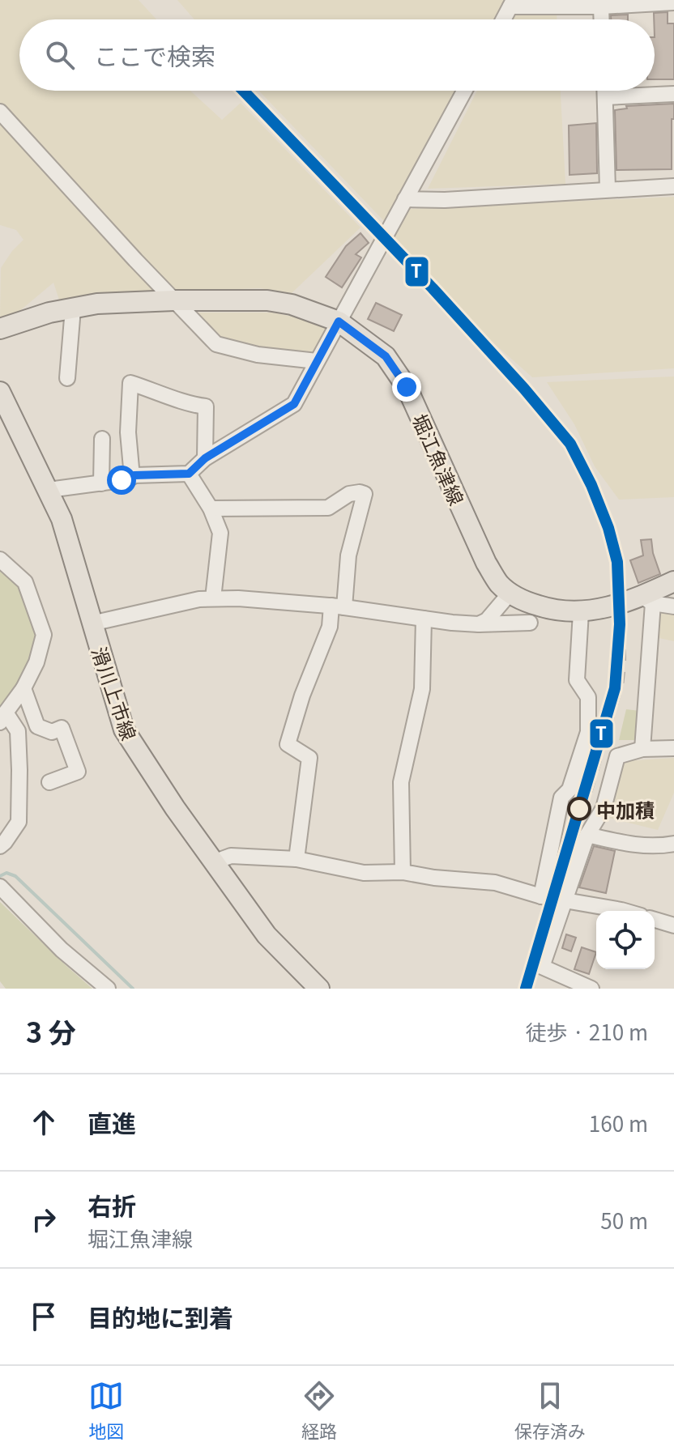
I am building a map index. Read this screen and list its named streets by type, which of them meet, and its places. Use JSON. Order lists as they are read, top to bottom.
{
  "streets": {
    "main road": ["堀江魚津線", "滑川上市線"]
  },
  "places": ["中加積"],
  "lines": ["transit line T"],
  "page": {
    "search": "ここで検索",
    "heading": ["3 分", "徒歩 · 210 m"],
    "list": [
      ["直進", "160 m"],
      ["右折", "堀江魚津線", "50 m"],
      "目的地に到着"
    ],
    "nav": ["地図", "経路", "保存済み"]
  }
}
